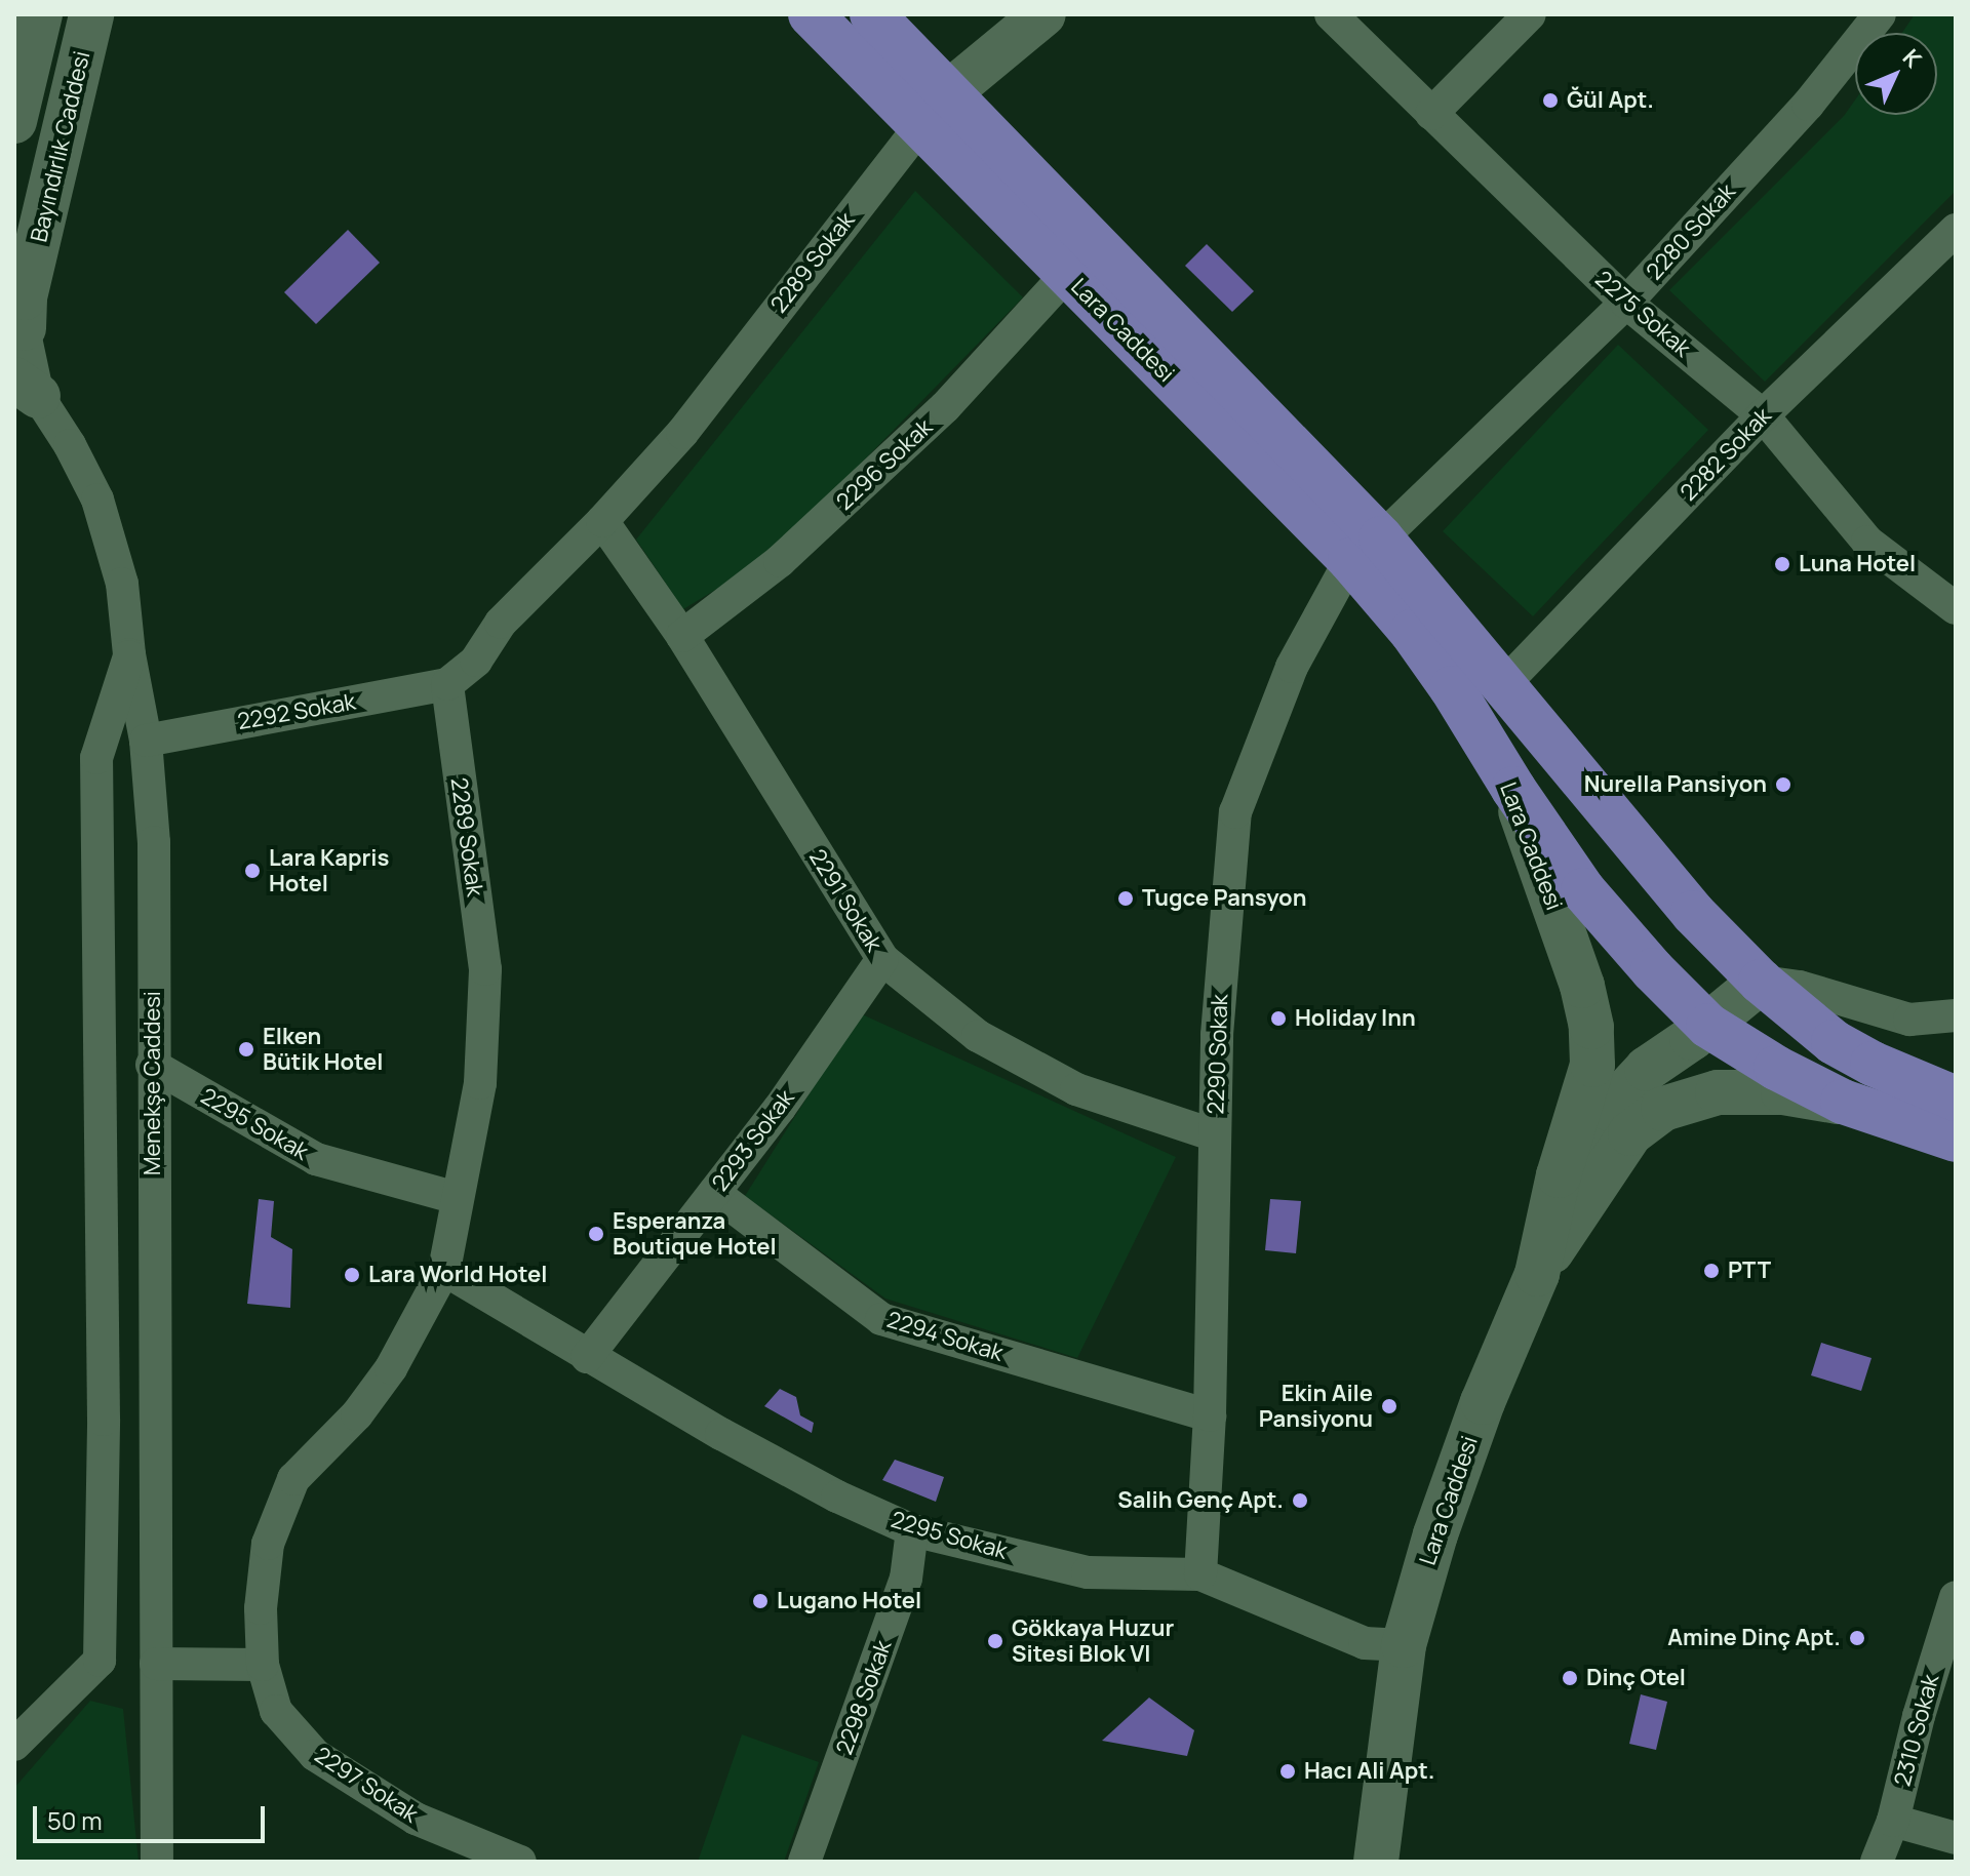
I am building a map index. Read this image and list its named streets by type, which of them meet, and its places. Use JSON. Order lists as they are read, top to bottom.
{
  "streets": {
    "main road": ["Lara Caddesi"],
    "street": [
      "Bayındırlık Caddesi",
      "2280 Sokak",
      "2289 Sokak",
      "2275 Sokak",
      "2282 Sokak",
      "2296 Sokak",
      "2292 Sokak",
      "2291 Sokak",
      "2290 Sokak",
      "Menekşe Caddesi",
      "2295 Sokak",
      "2293 Sokak",
      "2294 Sokak",
      "2298 Sokak",
      "2310 Sokak",
      "2297 Sokak"
    ]
  },
  "crossings": [
    ["2280 Sokak", "2275 Sokak"],
    ["2280 Sokak", "Lara Caddesi"],
    ["2280 Sokak", "2290 Sokak"],
    ["2289 Sokak", "Lara Caddesi"],
    ["2289 Sokak", "2292 Sokak"],
    ["2289 Sokak", "2291 Sokak"],
    ["2289 Sokak", "2295 Sokak"],
    ["2289 Sokak", "2297 Sokak"],
    ["2275 Sokak", "2282 Sokak"],
    ["Lara Caddesi", "2296 Sokak"],
    ["Lara Caddesi", "2290 Sokak"],
    ["Lara Caddesi", "2295 Sokak"],
    ["2296 Sokak", "2291 Sokak"],
    ["2292 Sokak", "Menekşe Caddesi"],
    ["2291 Sokak", "2290 Sokak"],
    ["2291 Sokak", "2293 Sokak"],
    ["2290 Sokak", "2295 Sokak"],
    ["2290 Sokak", "2294 Sokak"],
    ["Menekşe Caddesi", "2295 Sokak"],
    ["2295 Sokak", "2293 Sokak"],
    ["2295 Sokak", "2298 Sokak"],
    ["2293 Sokak", "2294 Sokak"]
  ],
  "places": [
    "Ğül Apt.",
    "Luna Hotel",
    "Nurella Pansiyon",
    "Lara Kapris Hotel",
    "Tugce Pansyon",
    "Holiday Inn",
    "Elken Bütik Hotel",
    "Esperanza Boutique Hotel",
    "PTT",
    "Lara World Hotel",
    "Ekin Aile Pansiyonu",
    "Salih Genç Apt.",
    "Lugano Hotel",
    "Amine Dinç Apt.",
    "Gökkaya Huzur Sitesi Blok VI",
    "Dinç Otel",
    "Hacı Ali Apt."
  ],
  "scale_bar": "50 m",
  "north": "top right"
}
